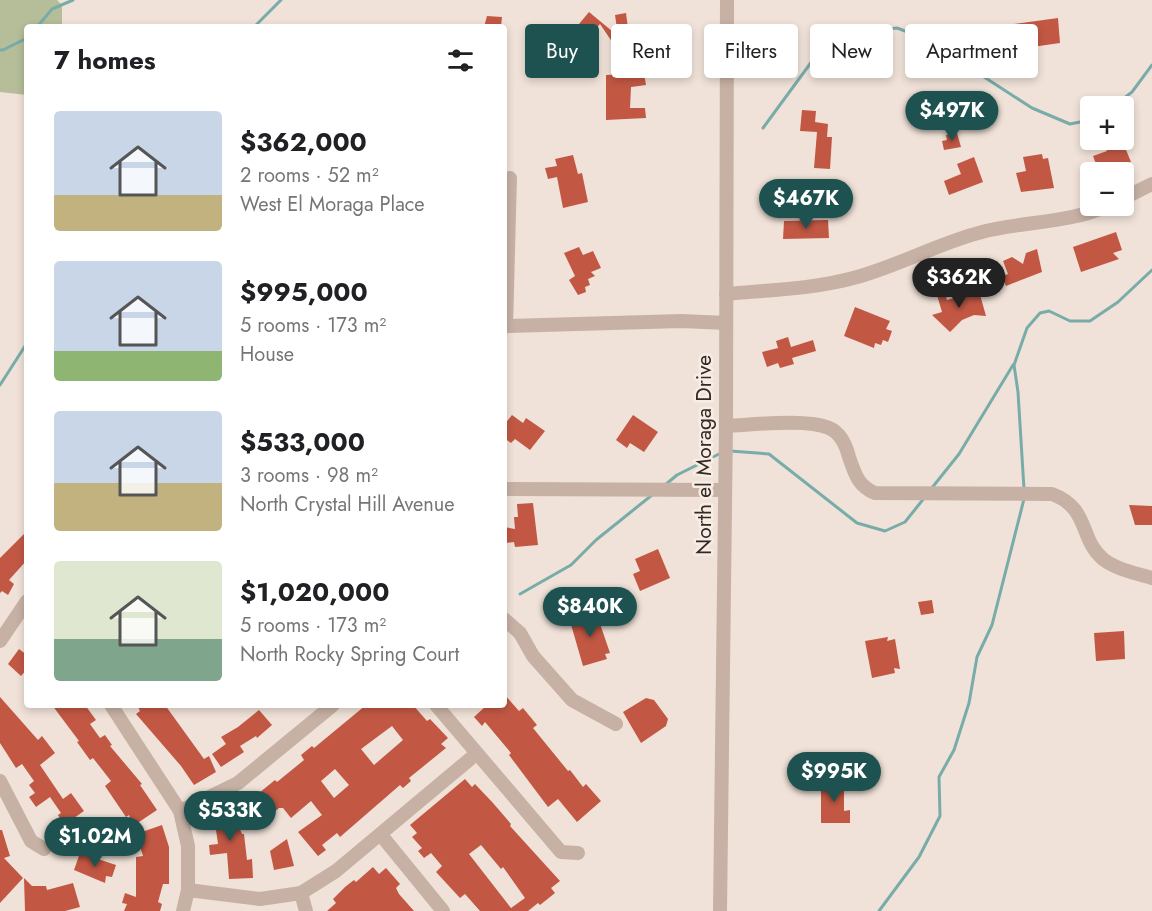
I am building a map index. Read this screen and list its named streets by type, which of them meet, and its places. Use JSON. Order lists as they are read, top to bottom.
{
  "streets": {
    "street": ["North el Moraga Drive"]
  },
  "page": {
    "chip": [
      "Buy",
      "Rent",
      "Filters",
      "New",
      "Apartment"
    ],
    "heading": "7 homes",
    "price": [
      "$497K",
      "$467K",
      "$362K",
      "$840K",
      "$995K",
      "$533K",
      "$1.02M"
    ],
    "map_buttons": ["+", "−"],
    "list": [
      {
        "name": "$362,000",
        "note": "2 rooms · 52 m² · West El Moraga Place"
      },
      {
        "name": "$995,000",
        "note": "5 rooms · 173 m² · House"
      },
      {
        "name": "$533,000",
        "note": "3 rooms · 98 m² · North Crystal Hill Avenue"
      },
      {
        "name": "$1,020,000",
        "note": "5 rooms · 173 m² · North Rocky Spring Court"
      }
    ]
  }
}
